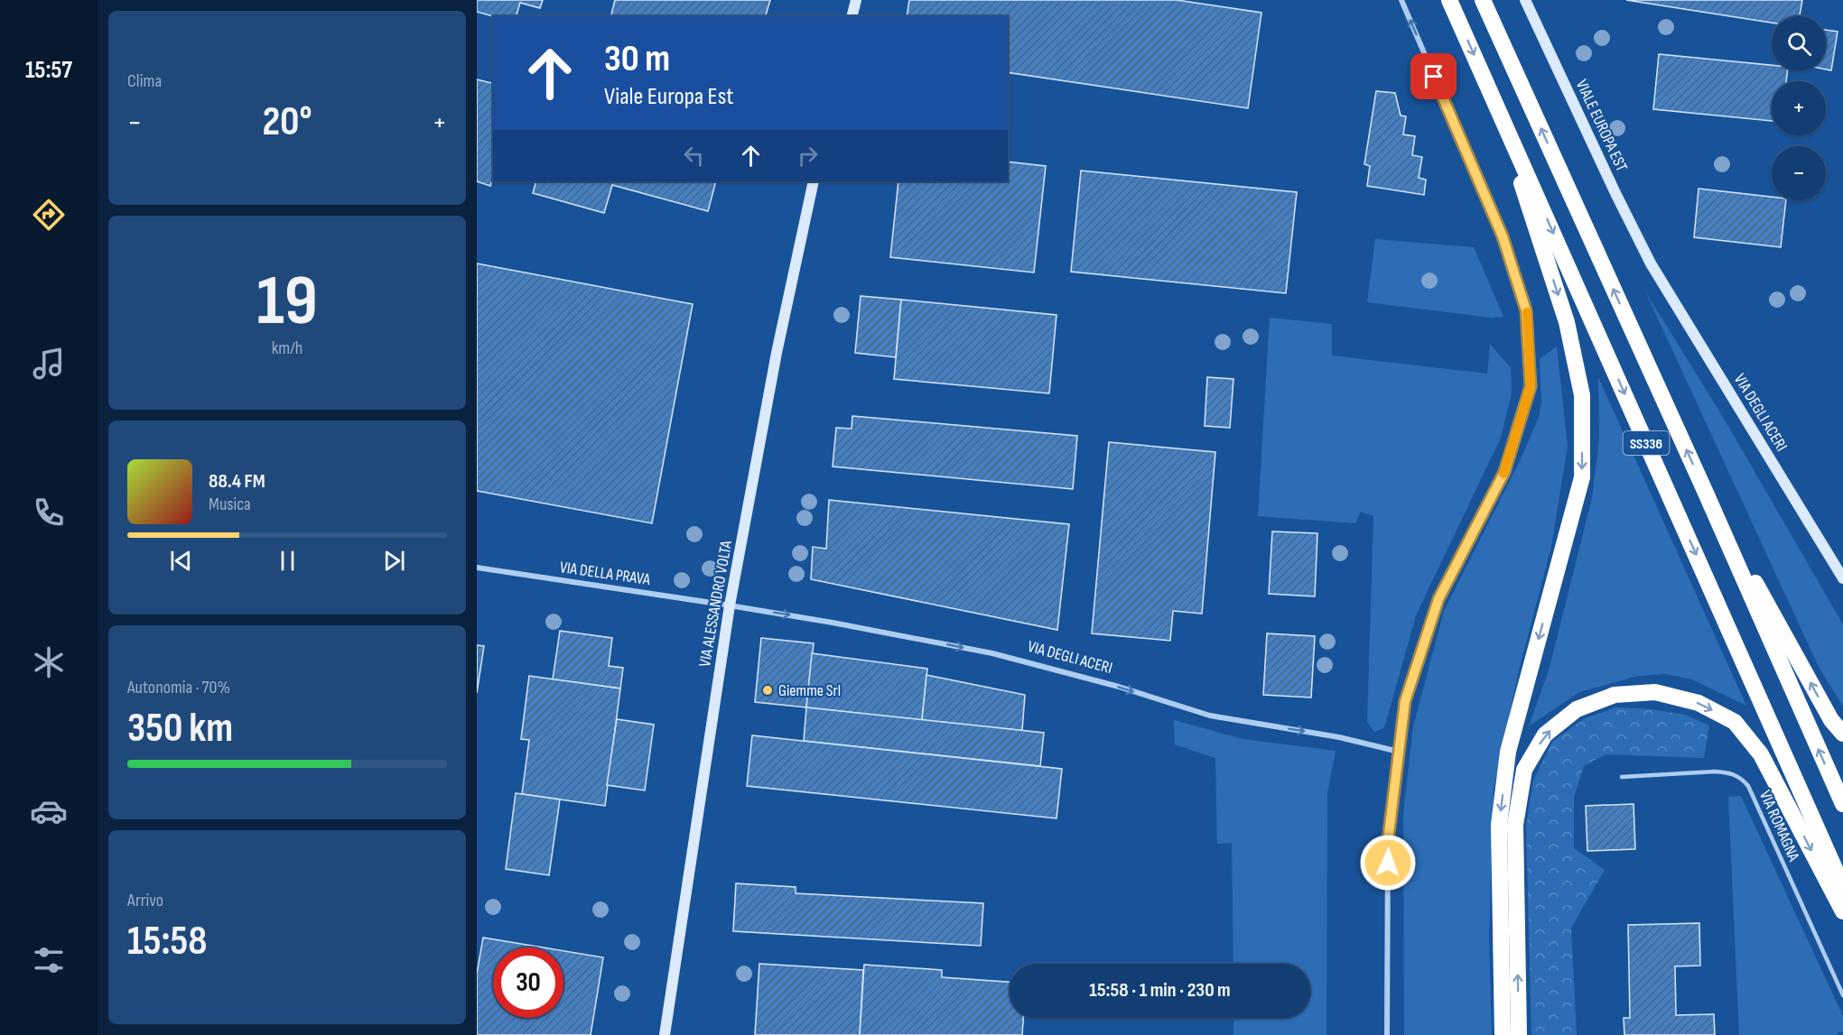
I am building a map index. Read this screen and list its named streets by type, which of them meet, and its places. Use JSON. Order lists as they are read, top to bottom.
{
  "streets": {
    "highway": ["SS336"],
    "street": [
      "VIALE EUROPA EST",
      "VIA DEGLI ACERI",
      "VIA DELLA PRAVA",
      "VIA ALESSANDRO VOLTA"
    ],
    "lane": ["VIA ROMAGNA"]
  },
  "crossings": [
    ["VIALE EUROPA EST", "VIA DEGLI ACERI"],
    ["VIA DEGLI ACERI", "VIA DELLA PRAVA"],
    ["VIA DEGLI ACERI", "VIA ALESSANDRO VOLTA"],
    ["VIA DELLA PRAVA", "VIA ALESSANDRO VOLTA"]
  ],
  "one_way": ["VIA DEGLI ACERI"],
  "places": ["Giemme Srl"],
  "page": {
    "tabs": "15:57",
    "tile": [
      "Clima",
      ["19", "km/h"],
      ["Autonomia · 70%", "350 km"],
      ["Arrivo", "15:58"]
    ],
    "map_buttons": ["+", "−"],
    "turn": ["30 m", "Viale Europa Est"],
    "heat": ["−", "20°", "+"],
    "song": ["88.4 FM", "Musica"],
    "limit": "30",
    "trip": "15:58 · 1 min · 230 m"
  }
}
